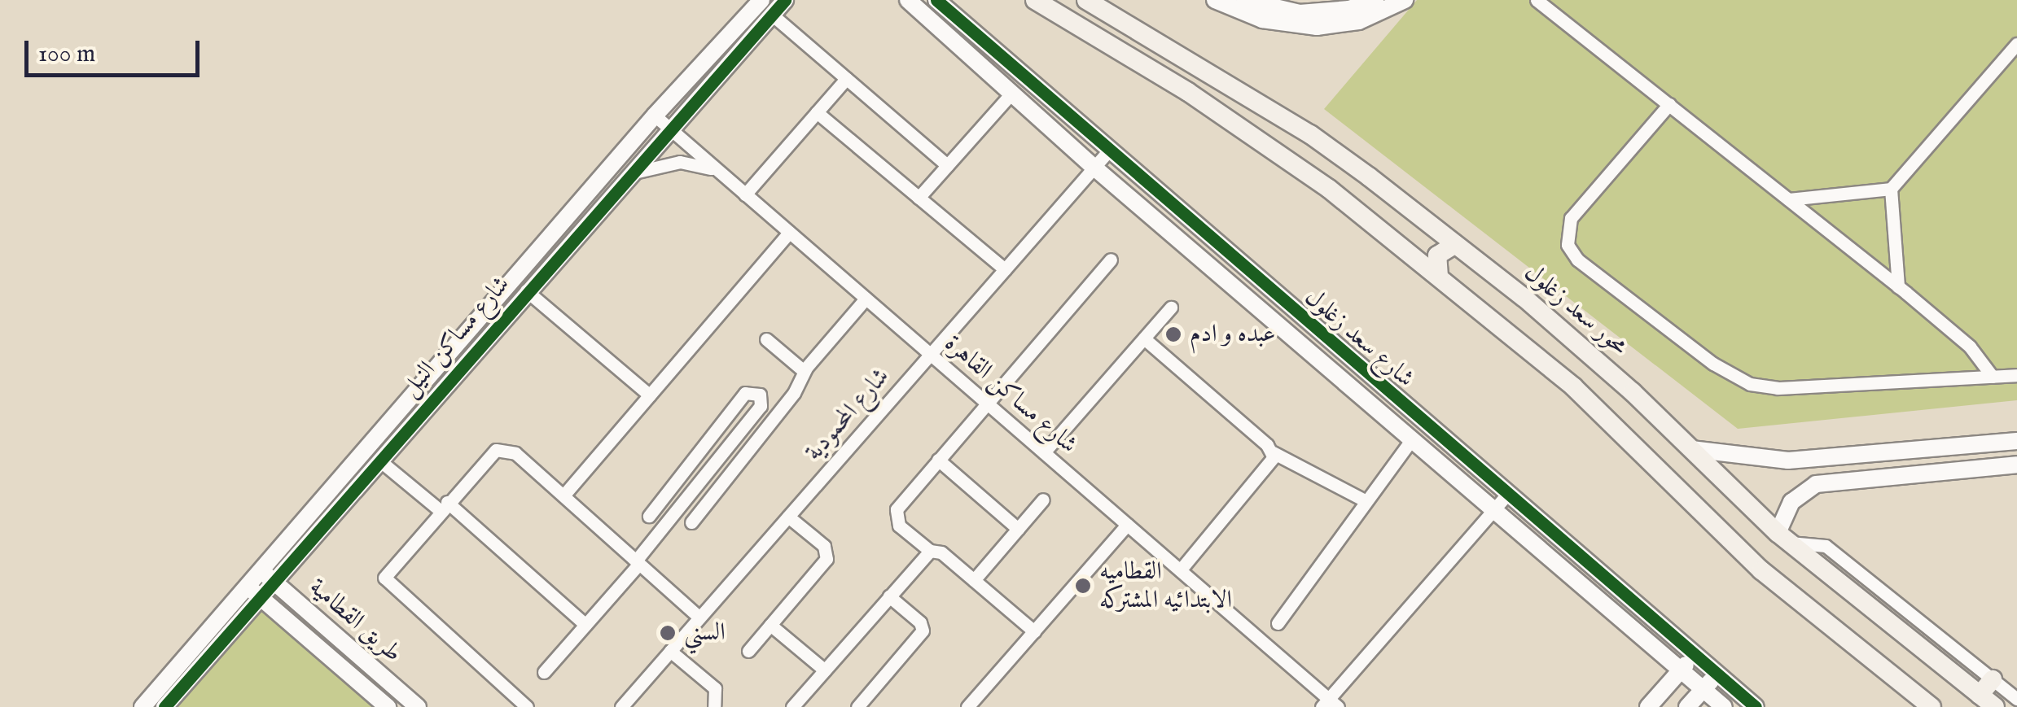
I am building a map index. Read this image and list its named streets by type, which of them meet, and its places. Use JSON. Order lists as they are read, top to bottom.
{
  "streets": {
    "main road": ["محور سعد زغلول"],
    "street": [
      "شارع مساكن النيل",
      "شارع سعد زغلول",
      "شارع مساكن القاهرة",
      "شارع المحمودية",
      "طريق القطامية"
    ]
  },
  "crossings": [
    ["شارع مساكن النيل", "شارع مساكن القاهرة"],
    ["شارع مساكن النيل", "طريق القطامية"],
    ["شارع سعد زغلول", "شارع المحمودية"],
    ["شارع مساكن القاهرة", "شارع المحمودية"]
  ],
  "places": ["عبده و ادم", "القطاميه الابتدائيه المشتركه", "السني"],
  "scale_bar": "100 m"
}
